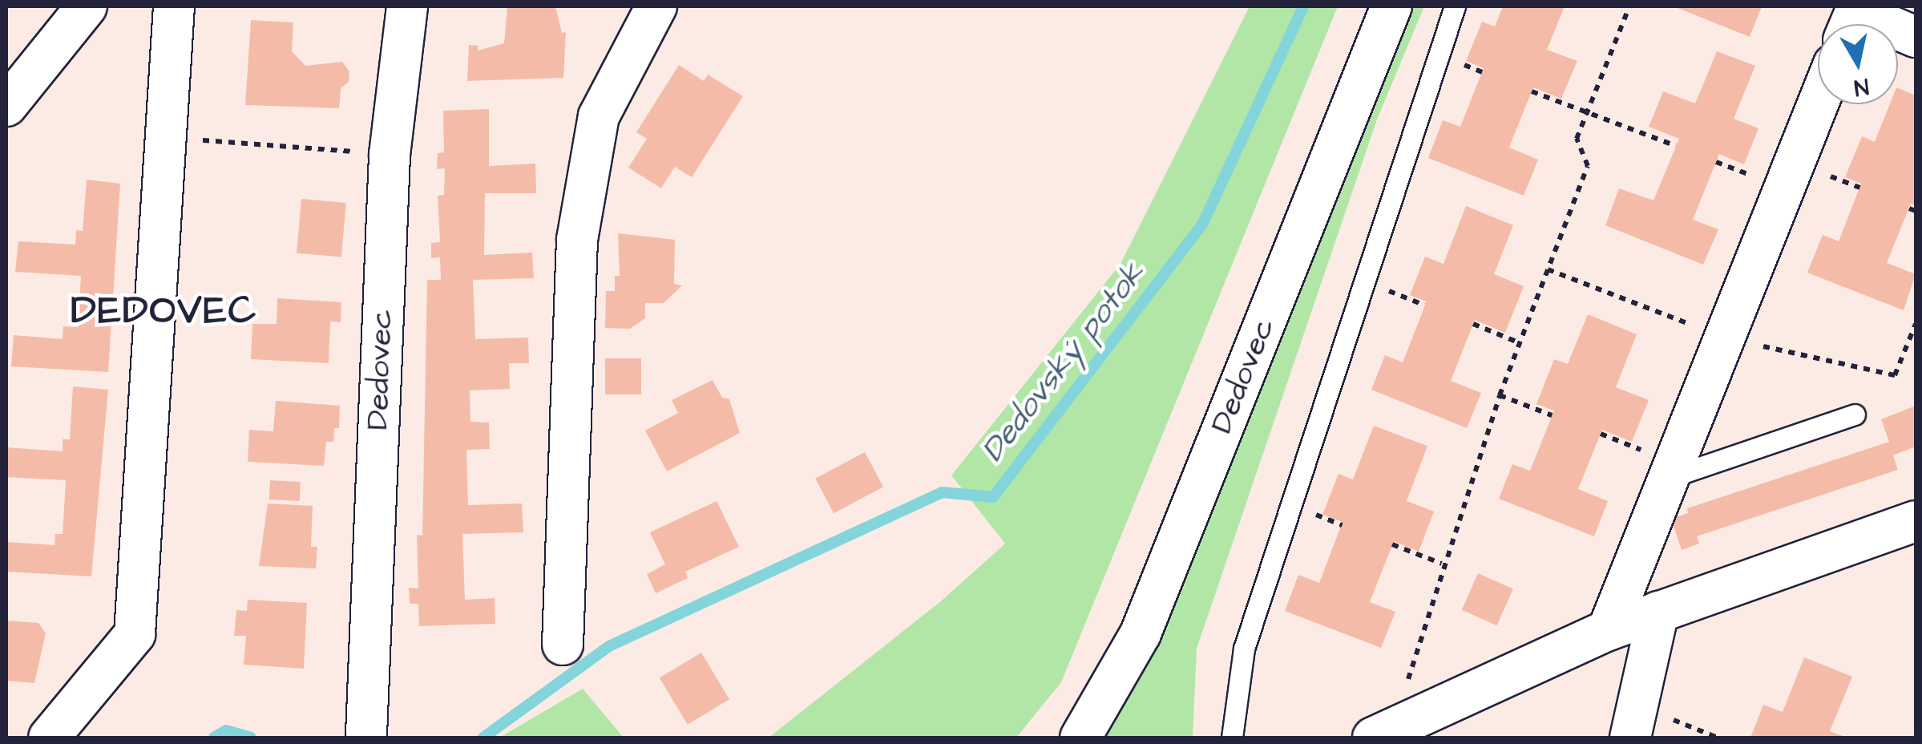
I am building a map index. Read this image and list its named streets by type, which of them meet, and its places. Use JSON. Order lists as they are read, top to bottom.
{
  "streets": {
    "street": ["Dedovec"]
  },
  "districts": ["DEDOVEC"],
  "water": ["Dedovský potok"],
  "north": "bottom"
}
